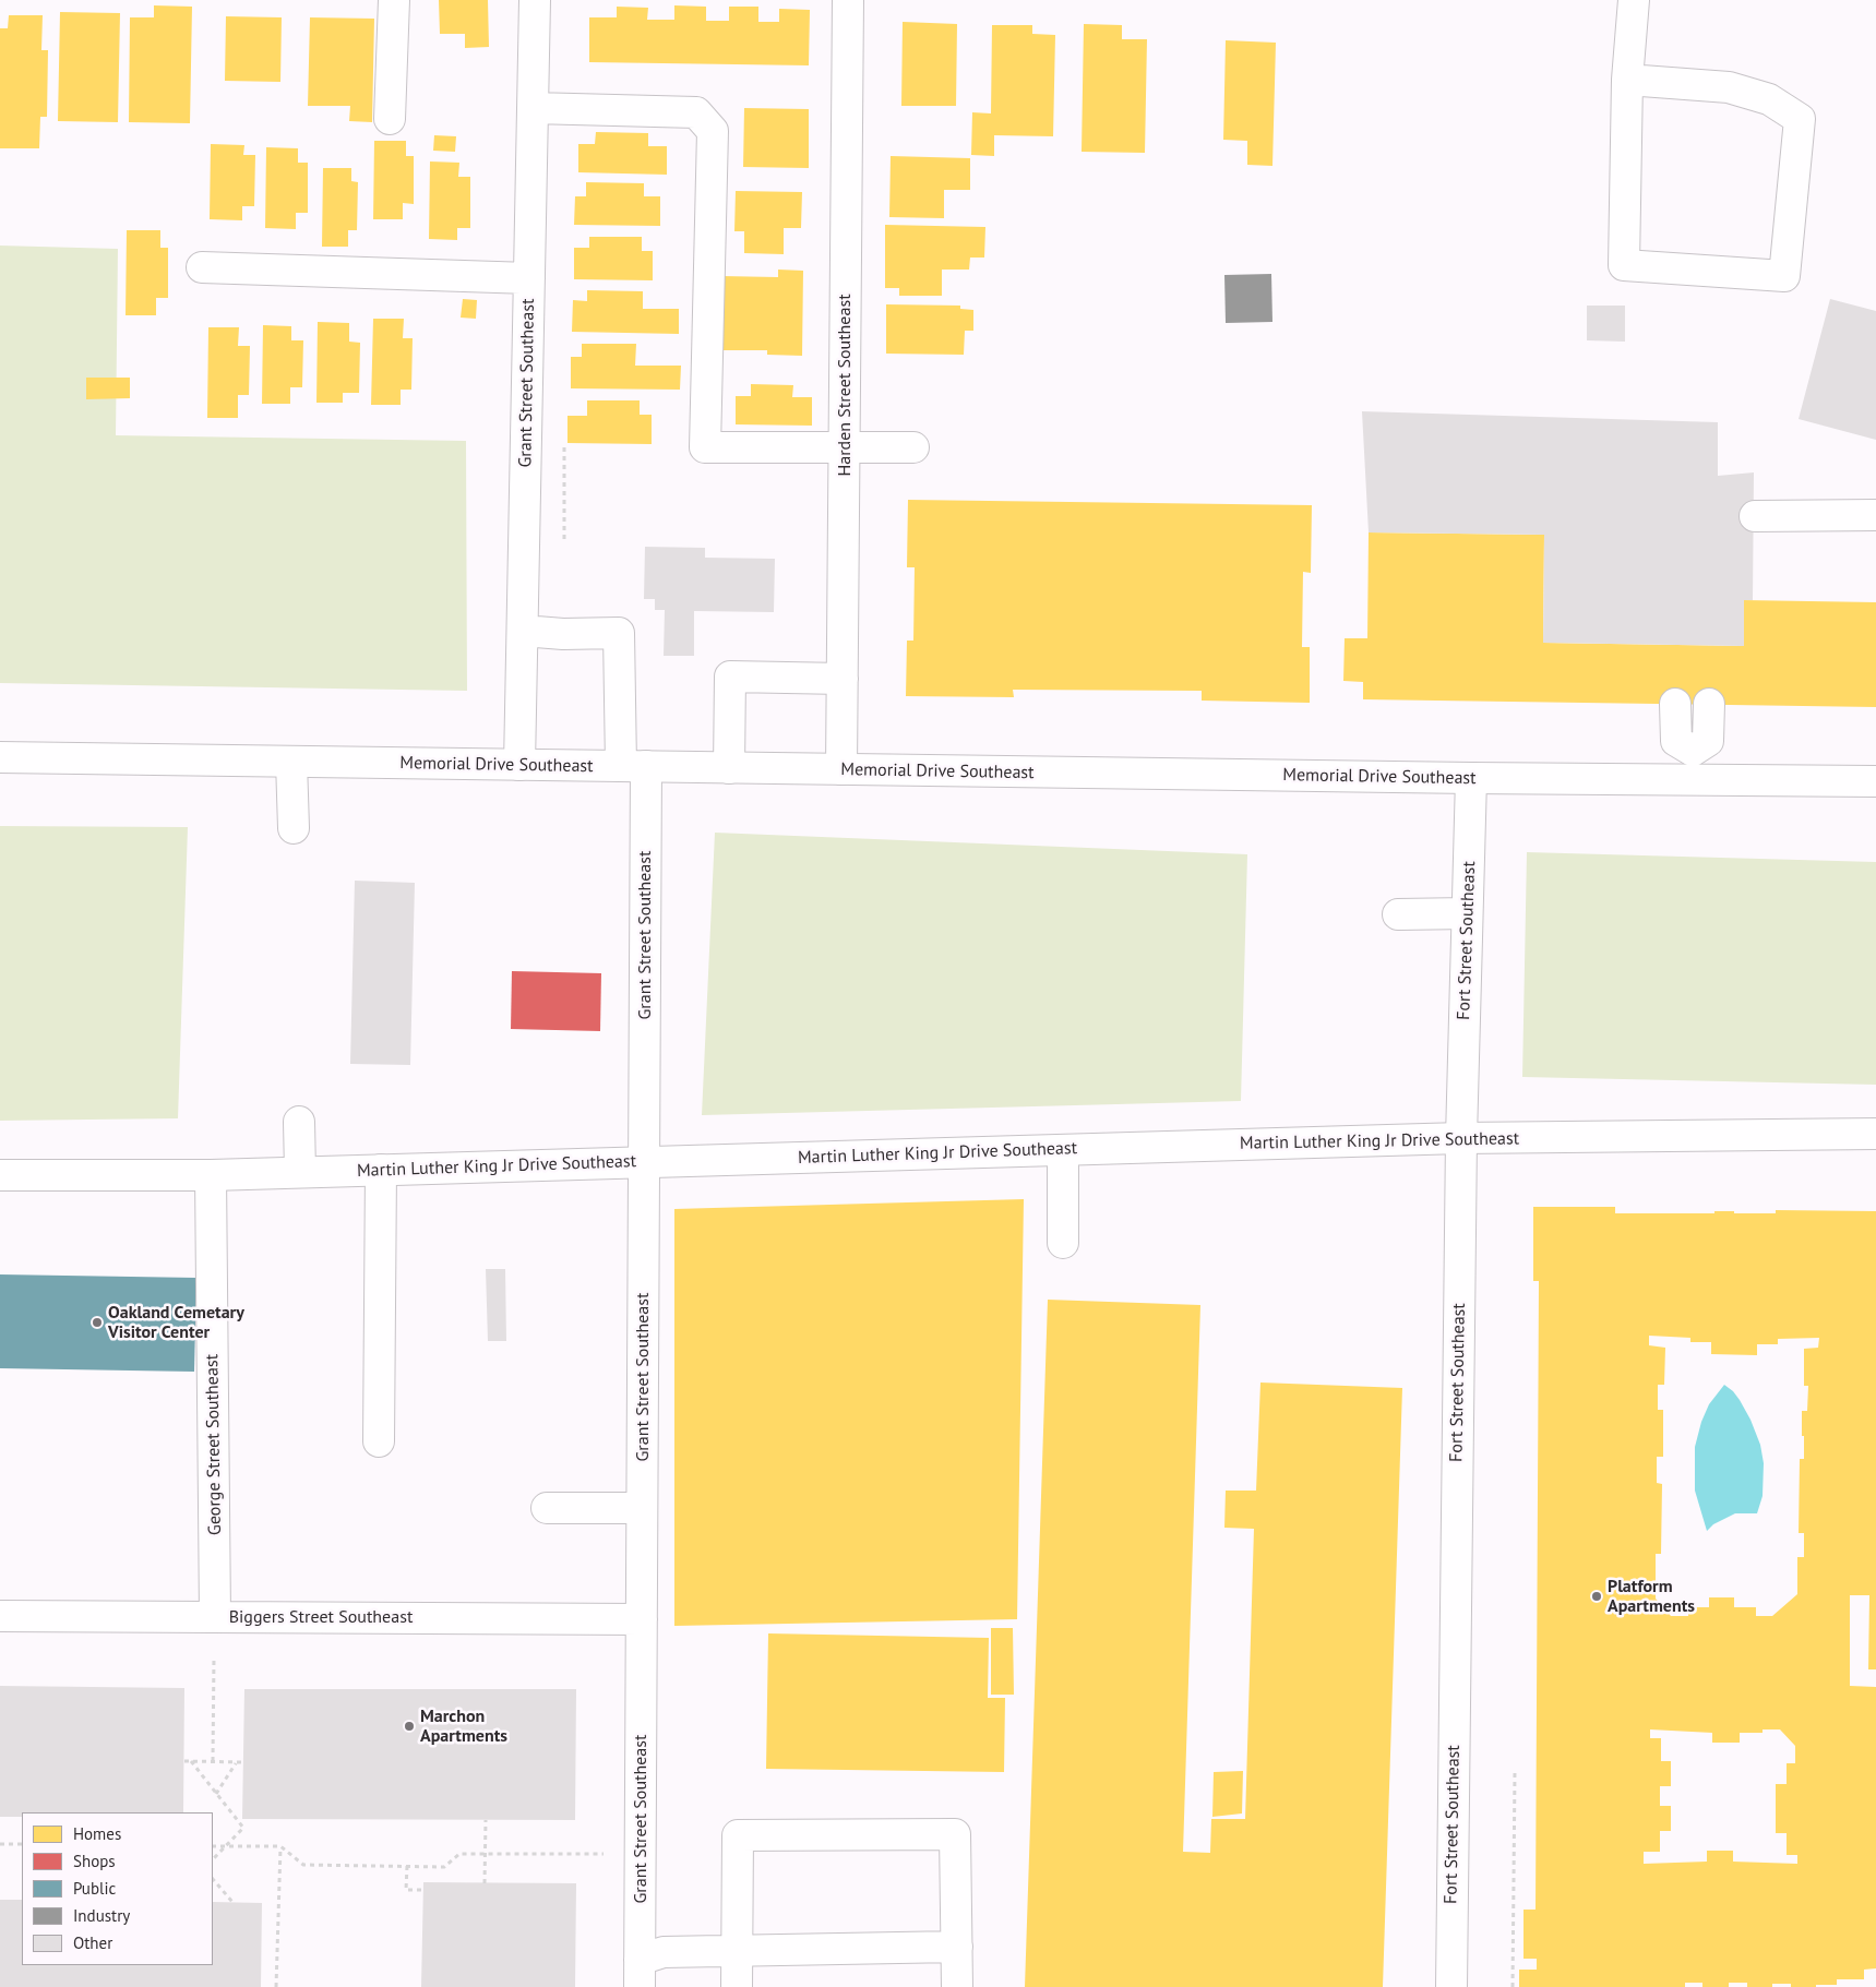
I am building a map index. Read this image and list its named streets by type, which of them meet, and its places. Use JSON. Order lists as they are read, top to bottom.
{
  "streets": {
    "street": [
      "Grant Street Southeast",
      "Harden Street Southeast",
      "Memorial Drive Southeast",
      "Fort Street Southeast",
      "Martin Luther King Jr Drive Southeast",
      "George Street Southeast",
      "Biggers Street Southeast"
    ]
  },
  "crossings": [
    ["Grant Street Southeast", "Memorial Drive Southeast"],
    ["Grant Street Southeast", "Martin Luther King Jr Drive Southeast"],
    ["Grant Street Southeast", "Biggers Street Southeast"],
    ["Harden Street Southeast", "Memorial Drive Southeast"],
    ["Memorial Drive Southeast", "Fort Street Southeast"],
    ["Fort Street Southeast", "Martin Luther King Jr Drive Southeast"],
    ["Martin Luther King Jr Drive Southeast", "George Street Southeast"],
    ["George Street Southeast", "Biggers Street Southeast"]
  ],
  "places": ["Oakland Cemetary Visitor Center", "Platform Apartments", "Marchon Apartments"],
  "legend": [
    "Homes",
    "Shops",
    "Public",
    "Industry",
    "Other"
  ]
}
